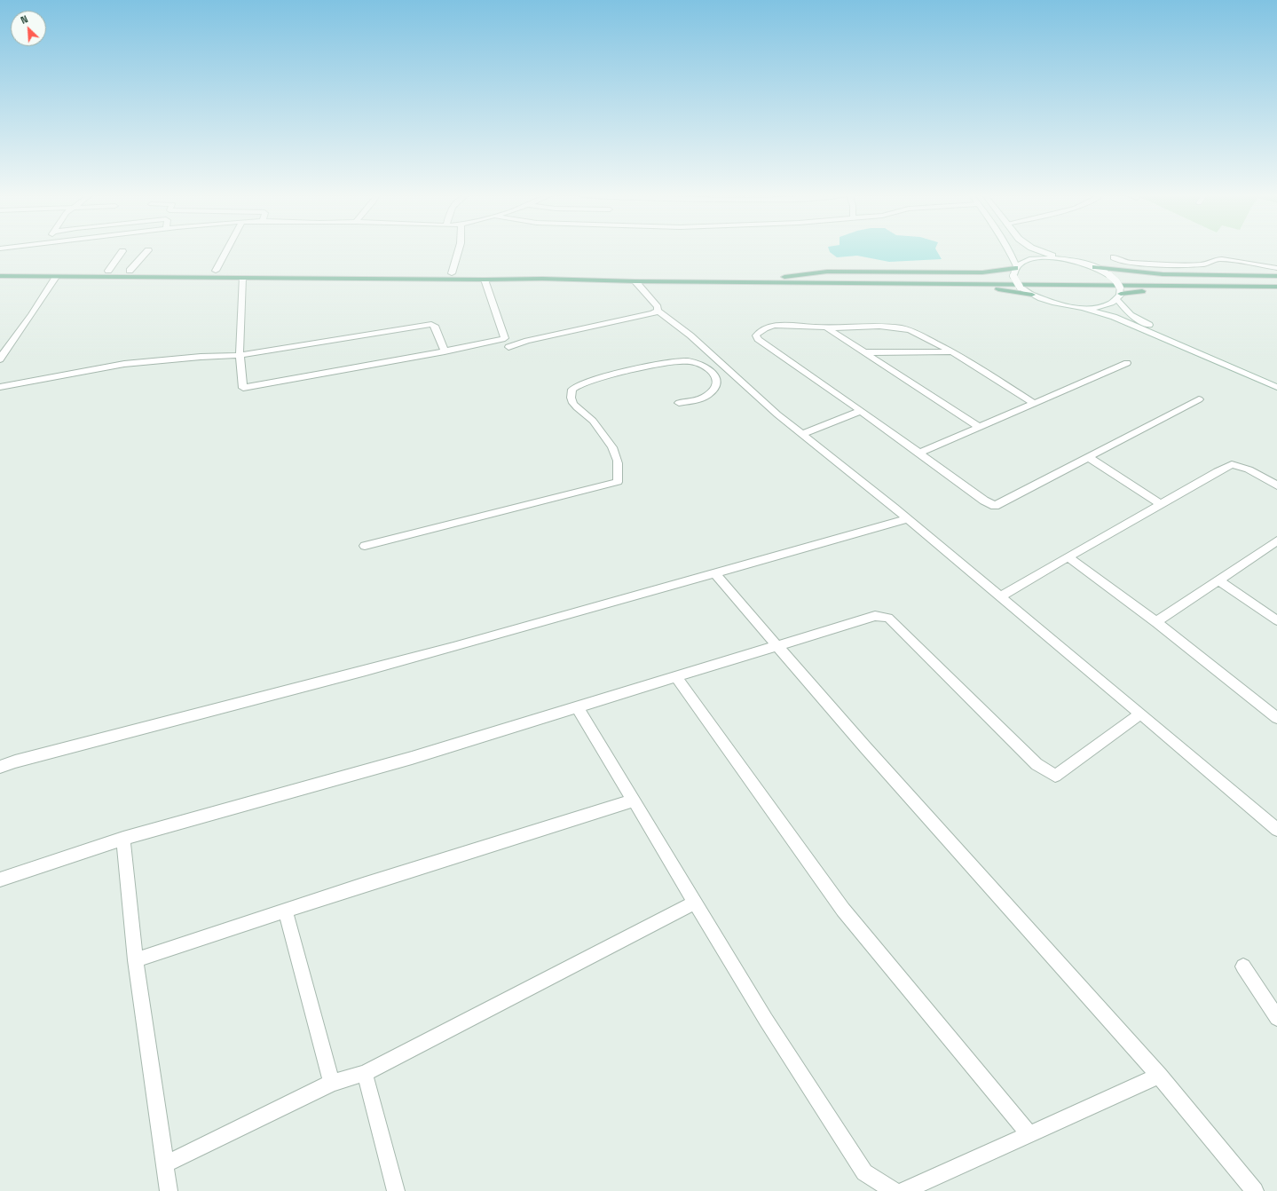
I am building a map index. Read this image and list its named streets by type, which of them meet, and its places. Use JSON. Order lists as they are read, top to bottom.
{
  "north": "top left"
}
